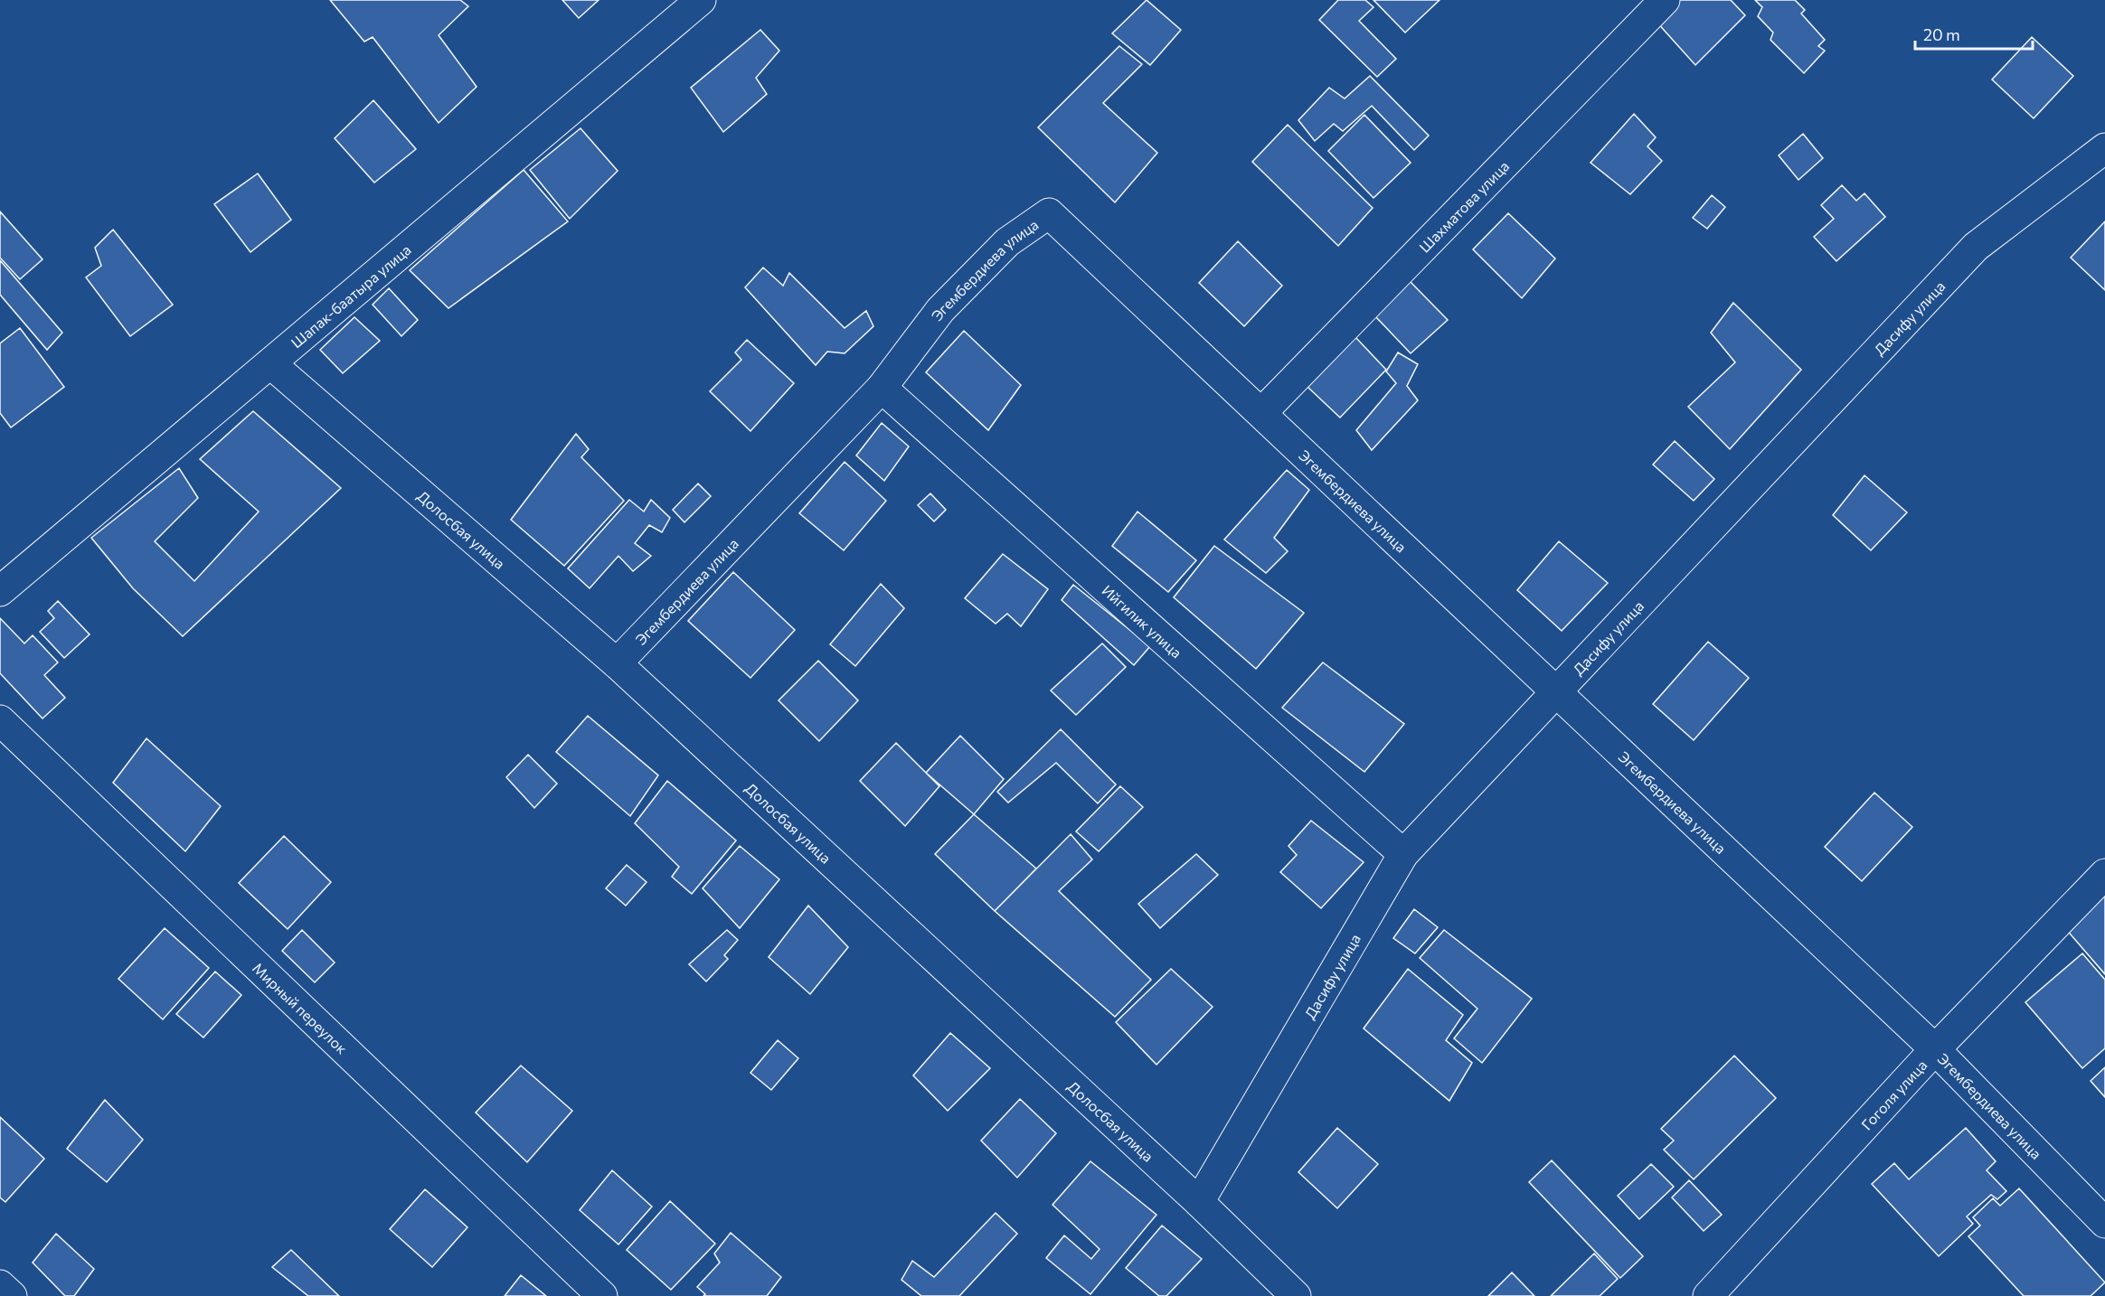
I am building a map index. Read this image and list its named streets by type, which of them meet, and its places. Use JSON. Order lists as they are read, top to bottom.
{
  "streets": {
    "street": [
      "Шахматова улица",
      "Эгембердиева улица",
      "Шапак-баатыра улица",
      "Дасифу улица",
      "Долосбая улица",
      "Ийгилик улица",
      "Мирный переулок",
      "Гоголя улица"
    ]
  },
  "crossings": [
    ["Шахматова улица", "Эгембердиева улица"],
    ["Эгембердиева улица", "Дасифу улица"],
    ["Эгембердиева улица", "Долосбая улица"],
    ["Эгембердиева улица", "Ийгилик улица"],
    ["Эгембердиева улица", "Гоголя улица"],
    ["Шапак-баатыра улица", "Долосбая улица"],
    ["Дасифу улица", "Долосбая улица"],
    ["Дасифу улица", "Ийгилик улица"]
  ],
  "scale_bar": "20 m"
}
